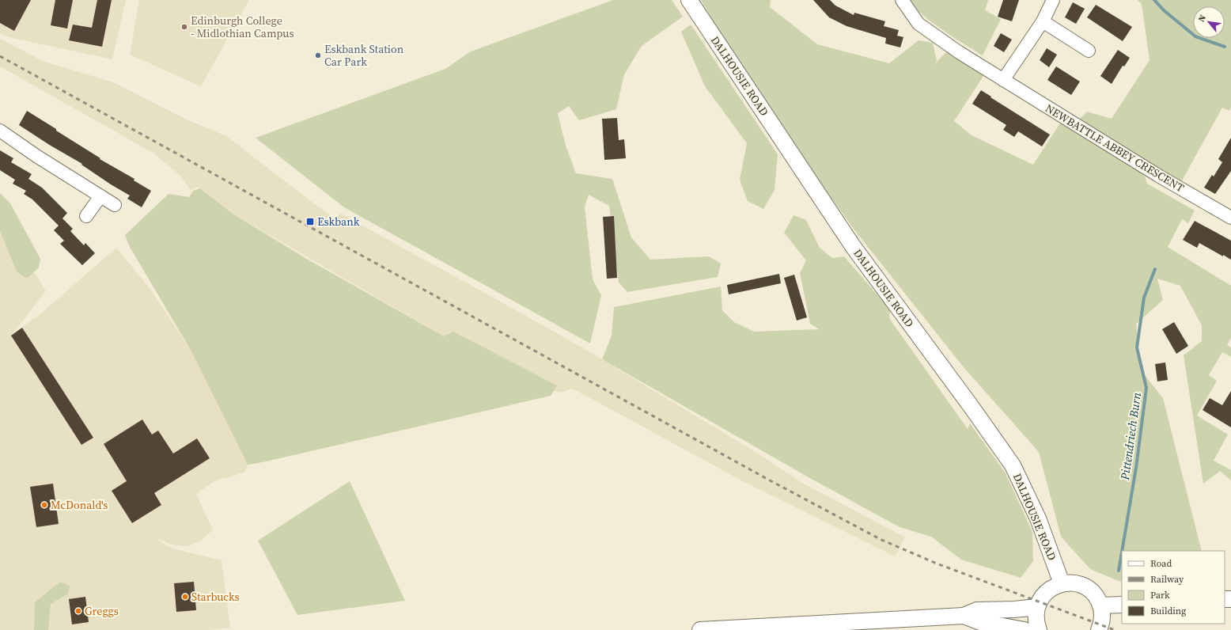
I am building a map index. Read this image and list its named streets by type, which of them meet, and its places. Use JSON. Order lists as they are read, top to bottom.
{
  "streets": {
    "main road": ["DALHOUSIE ROAD"],
    "street": ["NEWBATTLE ABBEY CRESCENT"]
  },
  "water": ["Pittendriech Burn"],
  "places": {
    "other": [
      "Edinburgh College - Midlothian Campus",
      "Eskbank Station Car Park",
      "McDonald's",
      "Starbucks",
      "Greggs"
    ],
    "transit": ["Eskbank"]
  },
  "legend": [
    "Road",
    "Railway",
    "Park",
    "Building"
  ],
  "north": "top left"
}
